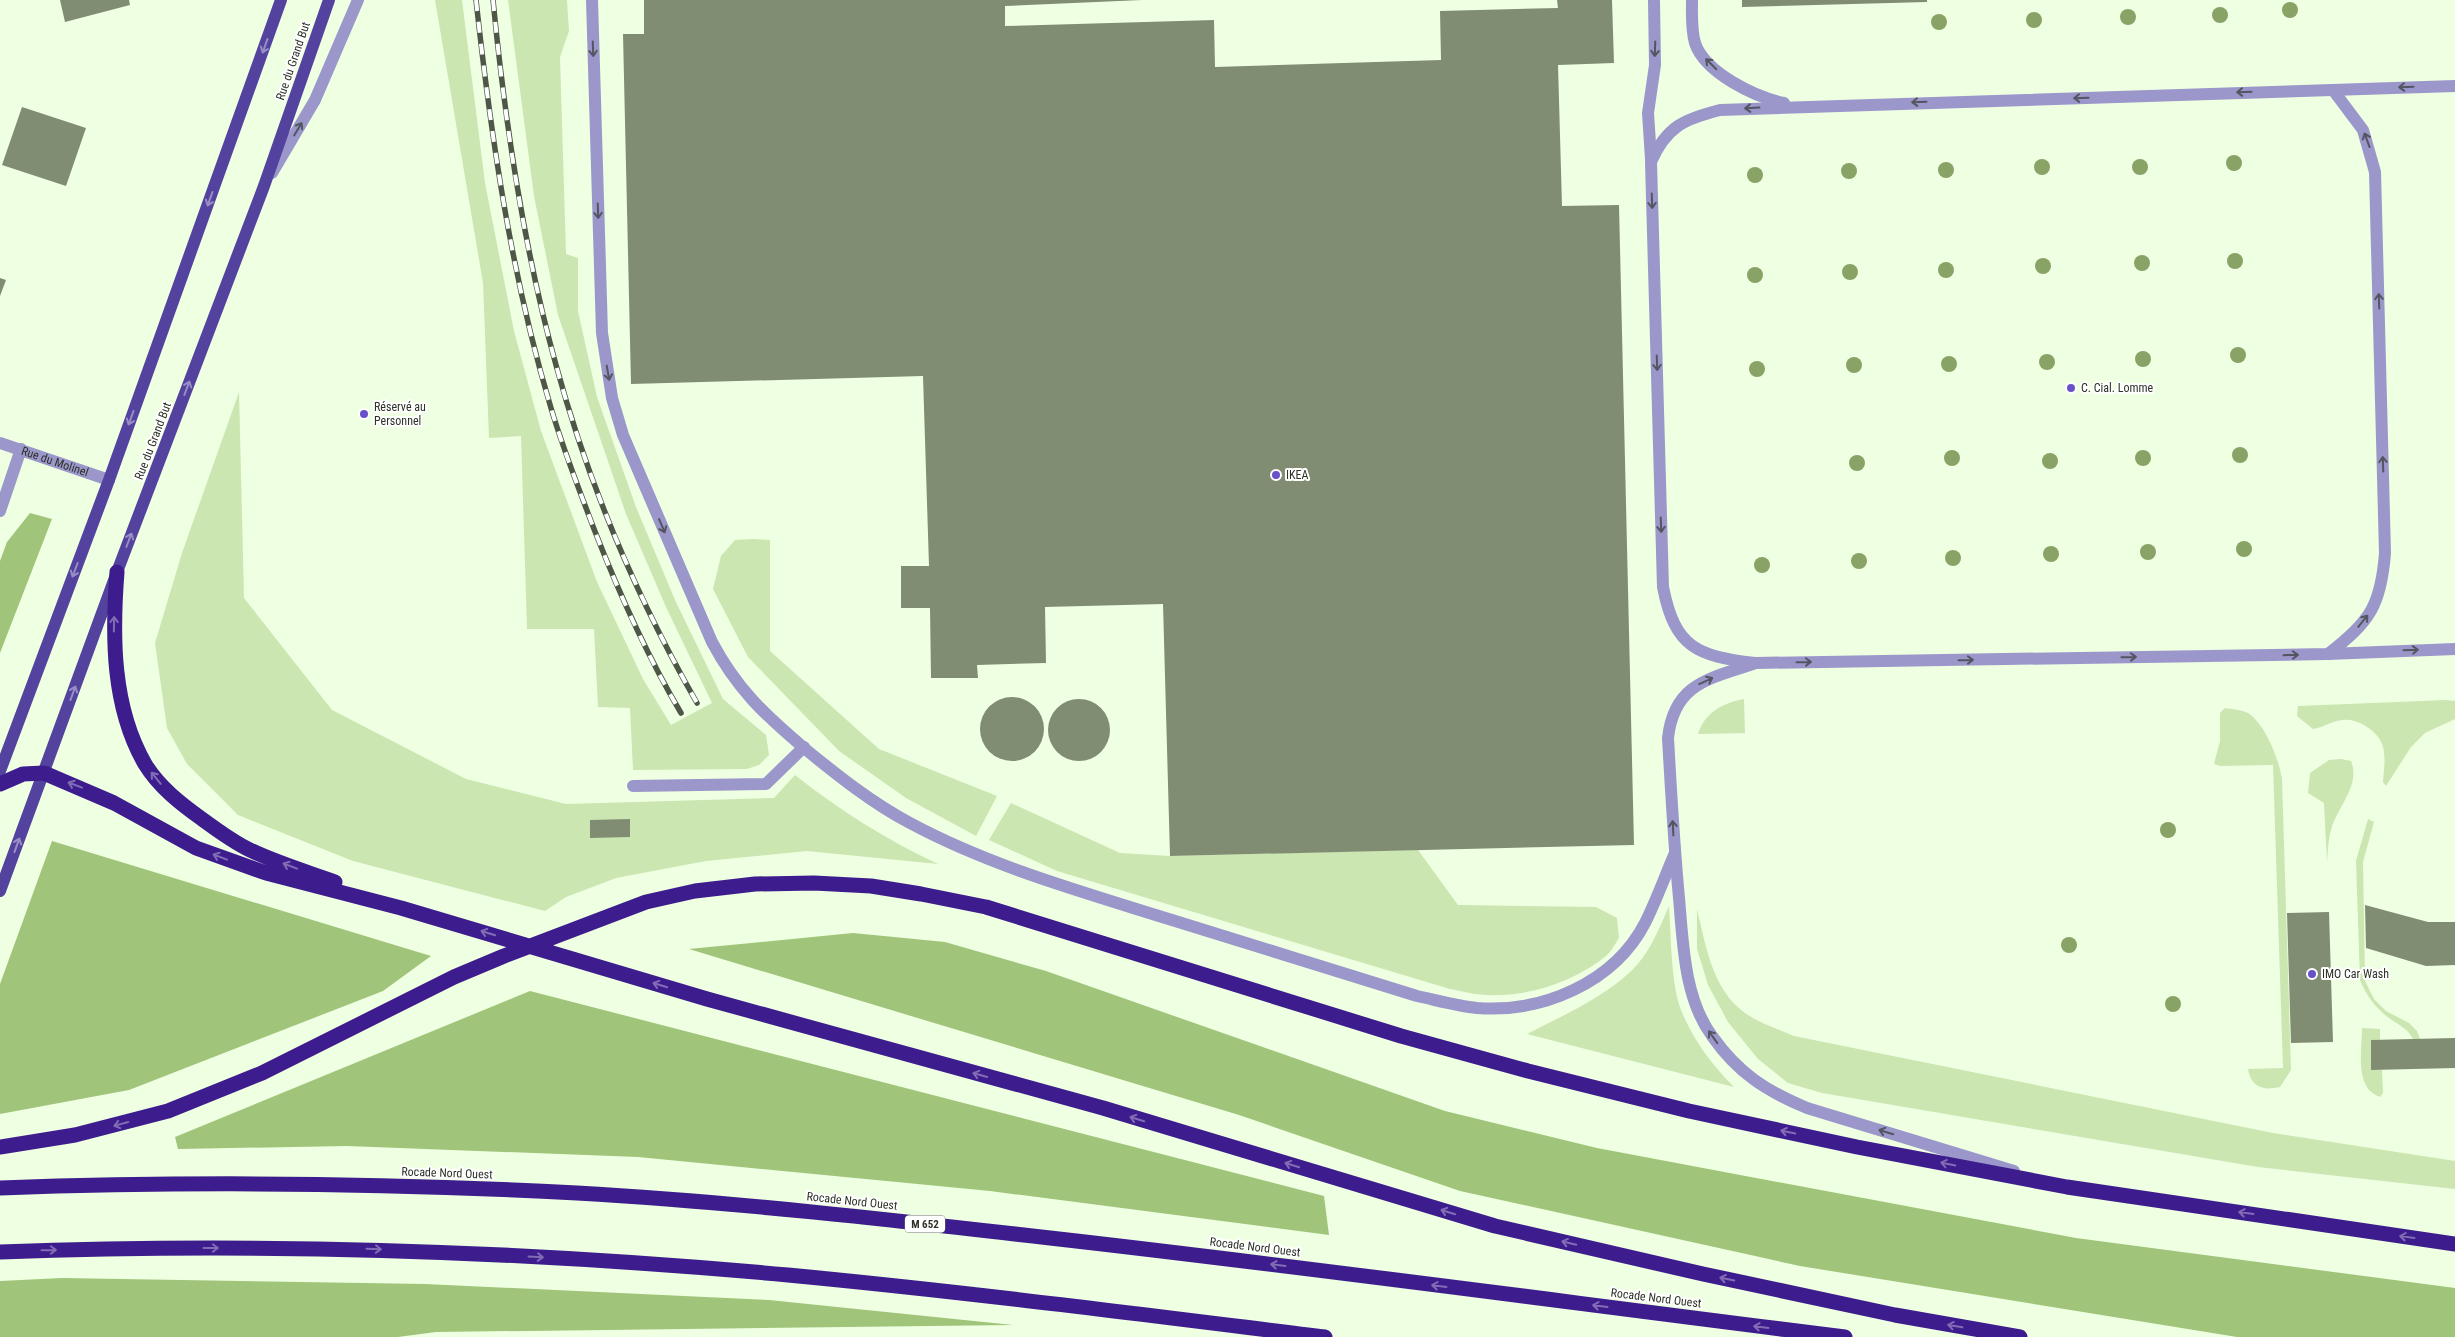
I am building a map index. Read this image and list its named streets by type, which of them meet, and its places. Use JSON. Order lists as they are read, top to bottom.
{
  "streets": {
    "highway": ["Rocade Nord Ouest", "M 652"],
    "main road": ["Rue du Grand But"],
    "street": ["Rue du Molinel"]
  },
  "places": [
    "C. Cial. Lomme",
    "Réservé au Personnel",
    "IKEA",
    "IMO Car Wash"
  ]
}
